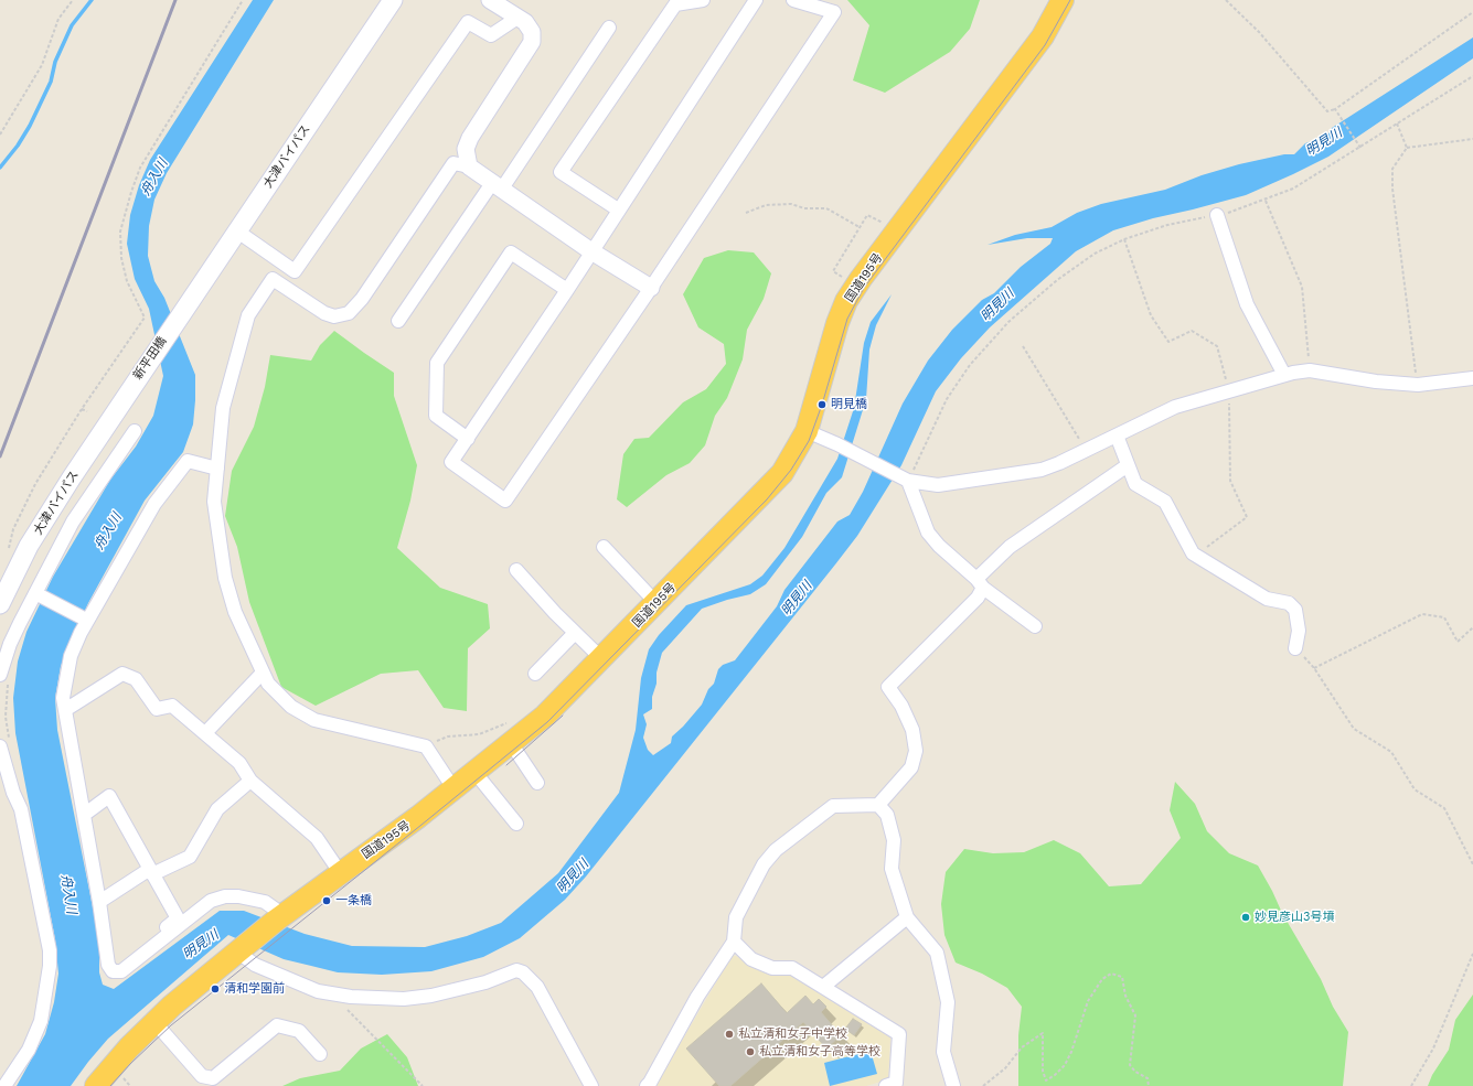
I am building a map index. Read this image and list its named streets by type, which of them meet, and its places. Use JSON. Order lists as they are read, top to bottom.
{
  "streets": {
    "highway": ["国道195号"],
    "main road": ["大津バイパス", "新平田橋"]
  },
  "crossings": [
    ["大津バイパス", "新平田橋"]
  ],
  "water": ["明見川", "舟入川"],
  "places": [
    "明見橋",
    "一条橋",
    "妙見彦山3号墳",
    "清和学園前",
    "私立清和女子中学校",
    "私立清和女子高等学校"
  ]
}
